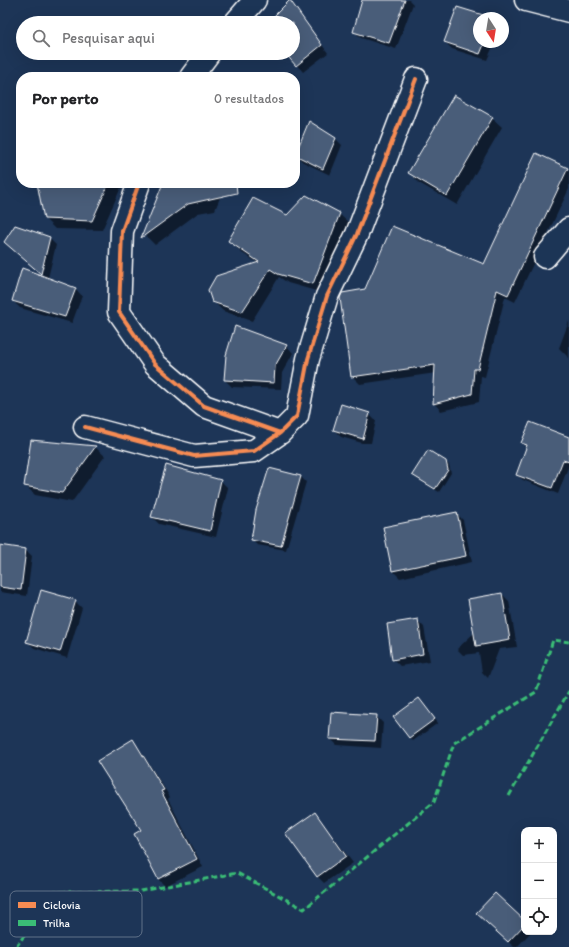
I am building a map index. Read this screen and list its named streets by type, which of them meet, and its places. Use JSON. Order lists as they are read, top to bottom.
{
  "legend": ["Ciclovia", "Trilha"],
  "north": "bottom",
  "page": {
    "search": "Pesquisar aqui",
    "heading": ["Por perto", "0 resultados"],
    "map_buttons": ["+", "−"]
  }
}
